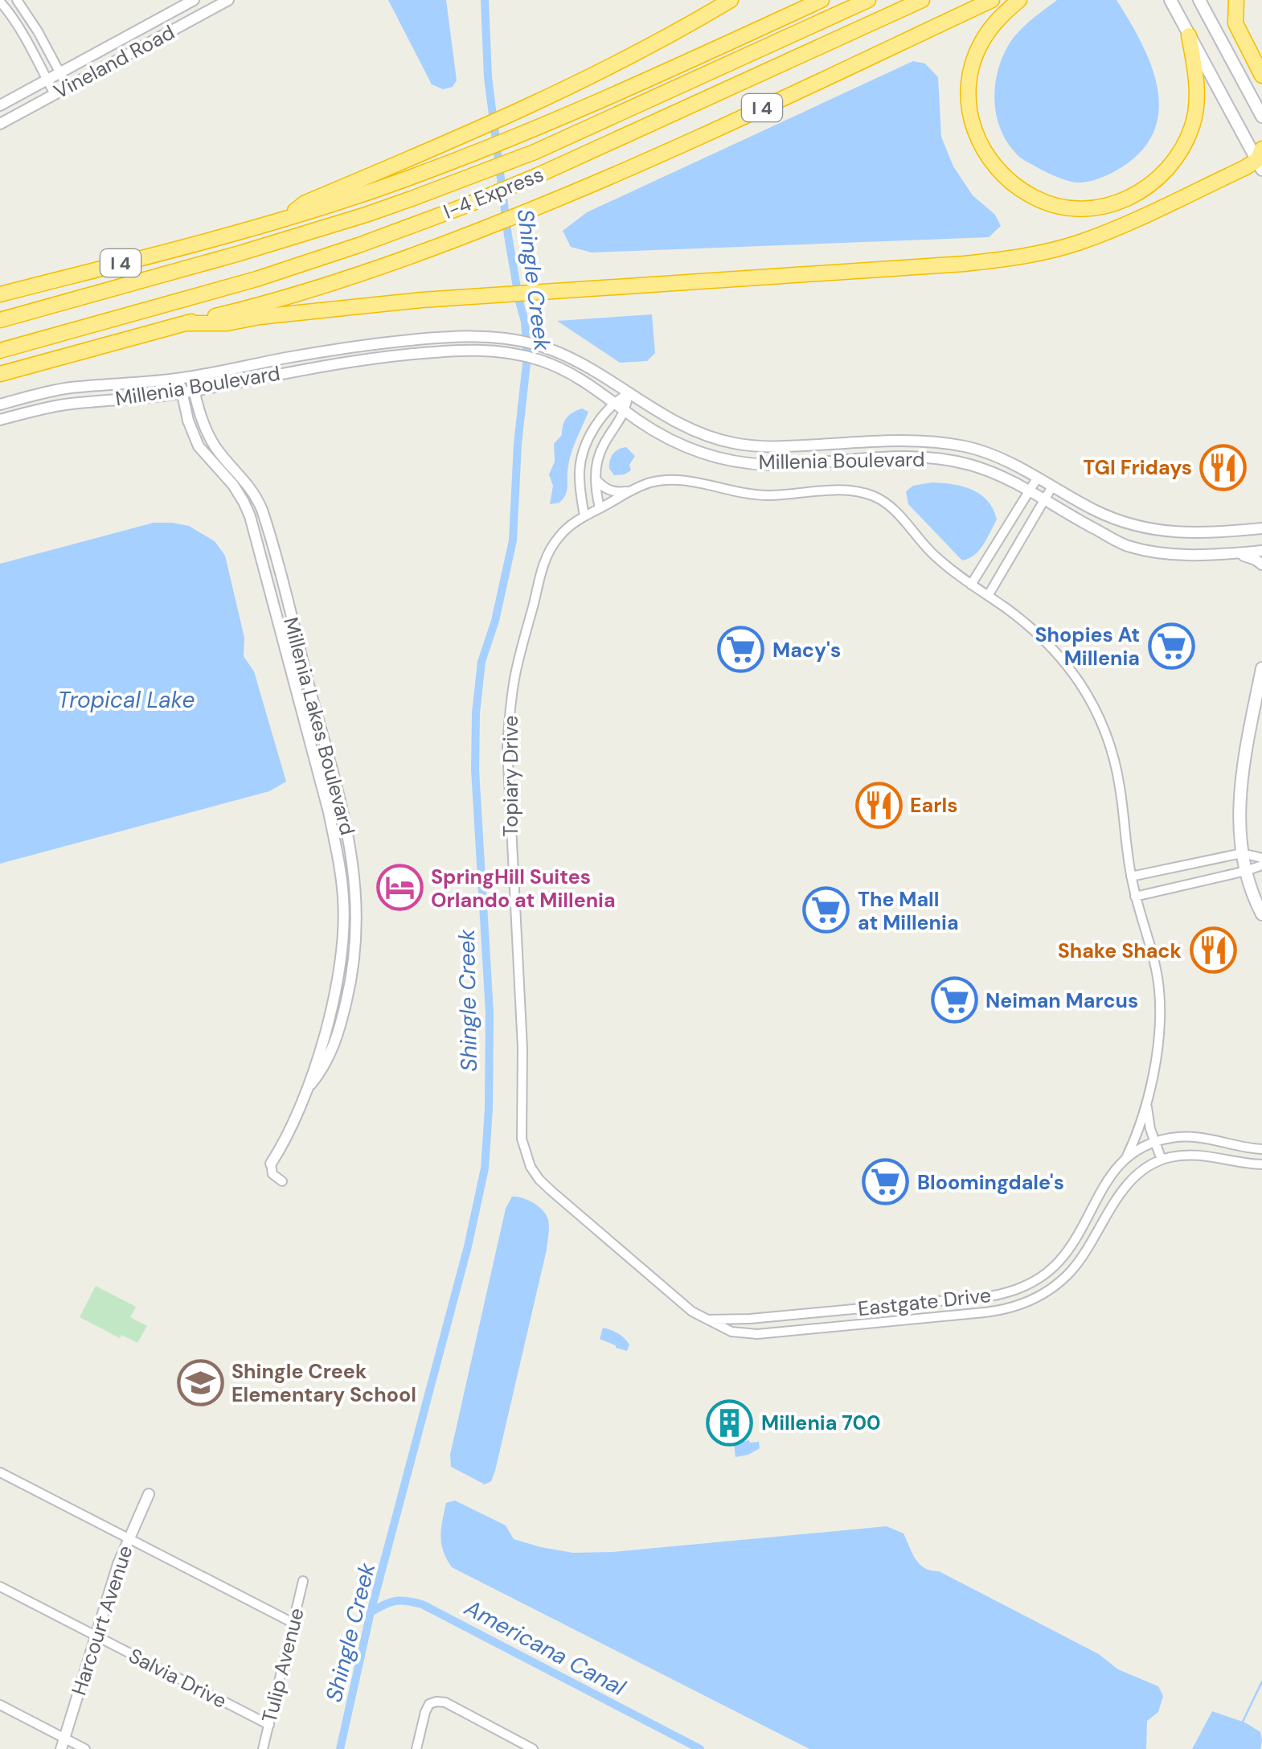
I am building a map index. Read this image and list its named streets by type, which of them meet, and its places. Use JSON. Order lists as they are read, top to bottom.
{
  "streets": {
    "highway": ["I 4", "I-4 Express"],
    "street": [
      "Vineland Road",
      "Millenia Boulevard",
      "Millenia Lakes Boulevard",
      "Topiary Drive",
      "Eastgate Drive",
      "Harcourt Avenue",
      "Tulip Avenue",
      "Salvia Drive"
    ]
  },
  "crossings": [
    ["Millenia Boulevard", "Millenia Lakes Boulevard"],
    ["Topiary Drive", "Eastgate Drive"],
    ["Harcourt Avenue", "Salvia Drive"],
    ["Tulip Avenue", "Salvia Drive"]
  ],
  "water": ["Shingle Creek", "Tropical Lake", "Americana Canal"],
  "places": {
    "restaurant": ["TGI Fridays", "Earls", "Shake Shack"],
    "supermarket": [
      "Shopies At Millenia",
      "Macy's",
      "The Mall at Millenia",
      "Neiman Marcus",
      "Bloomingdale's"
    ],
    "hotel": ["SpringHill Suites Orlando at Millenia"],
    "school or university": ["Shingle Creek Elementary School"],
    "building": ["Millenia 700"]
  }
}
